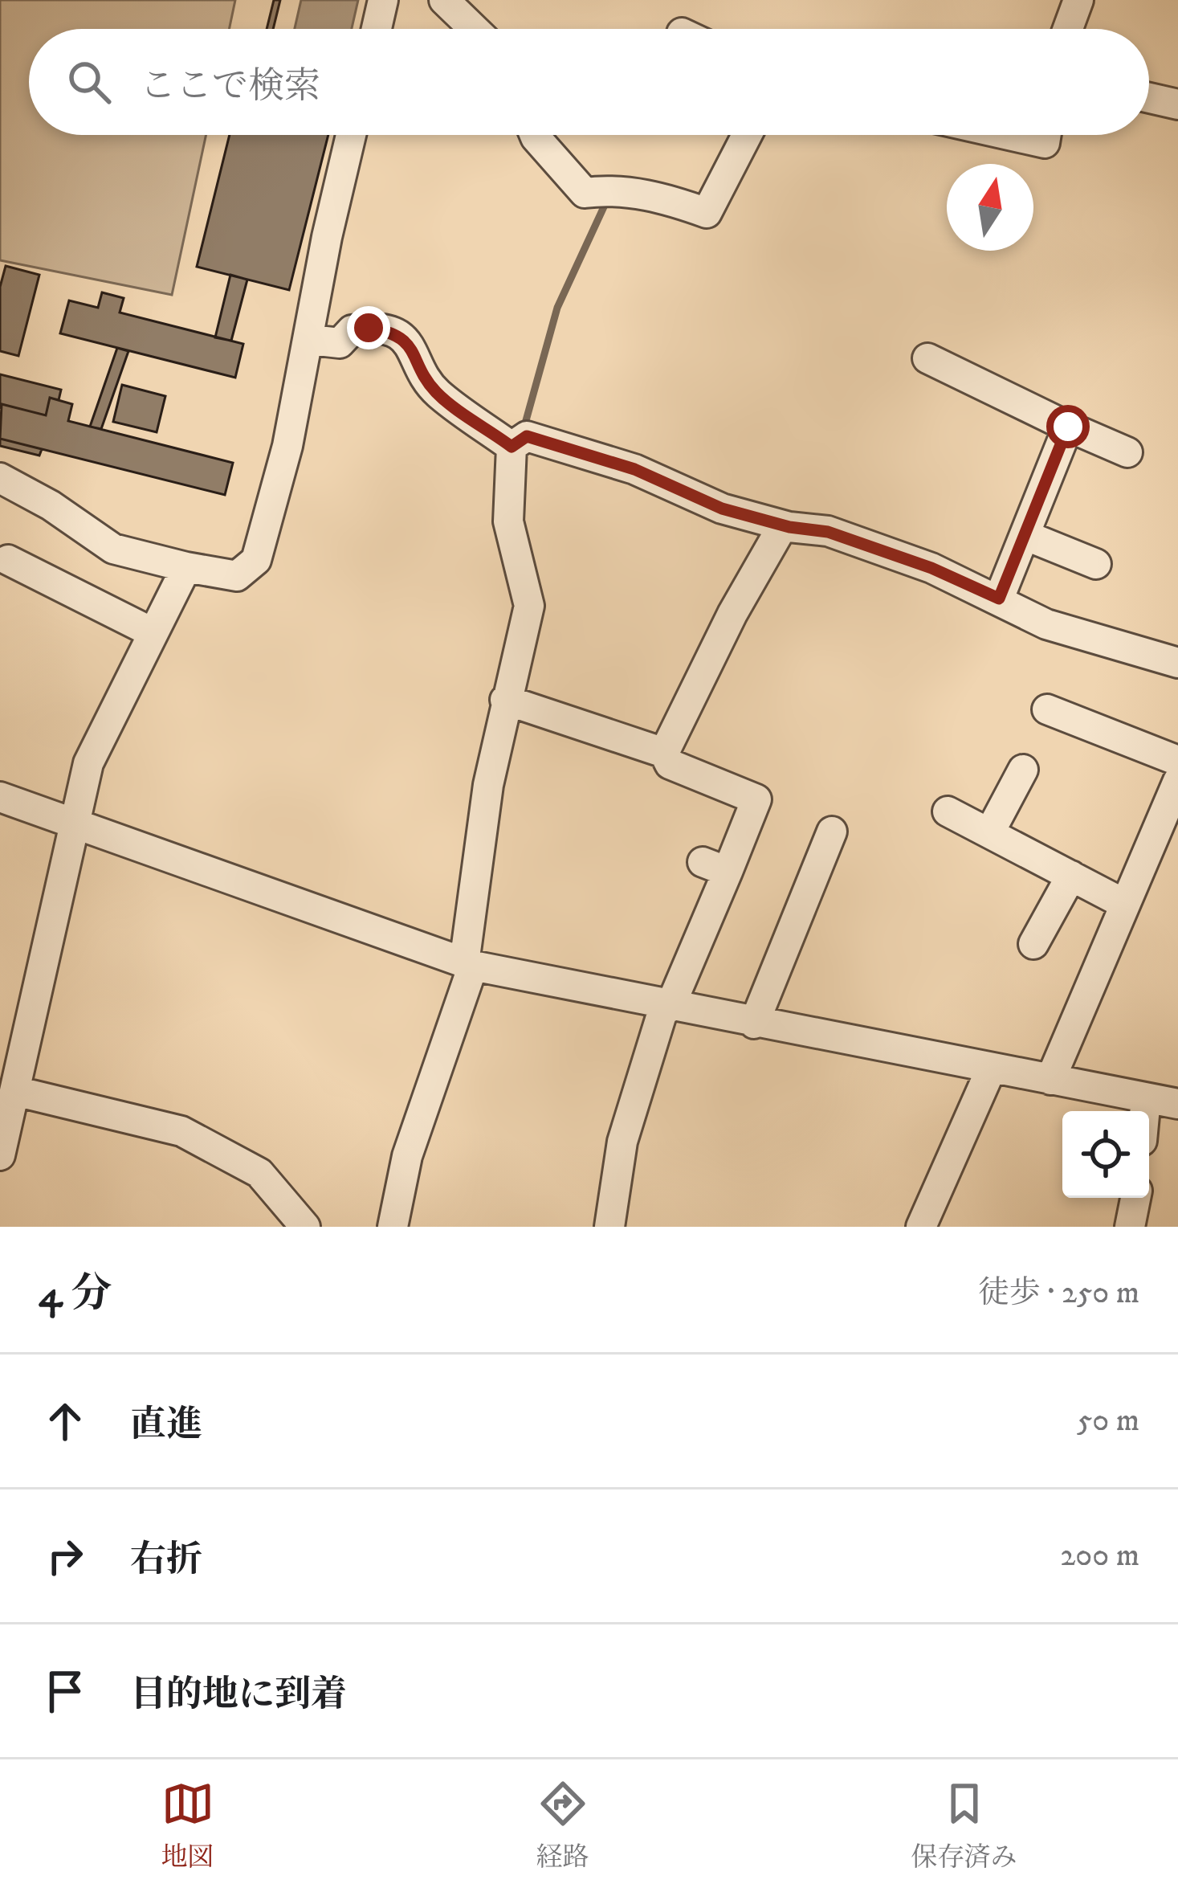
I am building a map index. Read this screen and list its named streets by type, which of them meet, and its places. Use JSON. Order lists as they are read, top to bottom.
{
  "north": "top",
  "page": {
    "search": "ここで検索",
    "heading": ["4 分", "徒歩 · 250 m"],
    "list": [
      ["直進", "50 m"],
      ["右折", "200 m"],
      "目的地に到着"
    ],
    "nav": ["地図", "経路", "保存済み"]
  }
}
